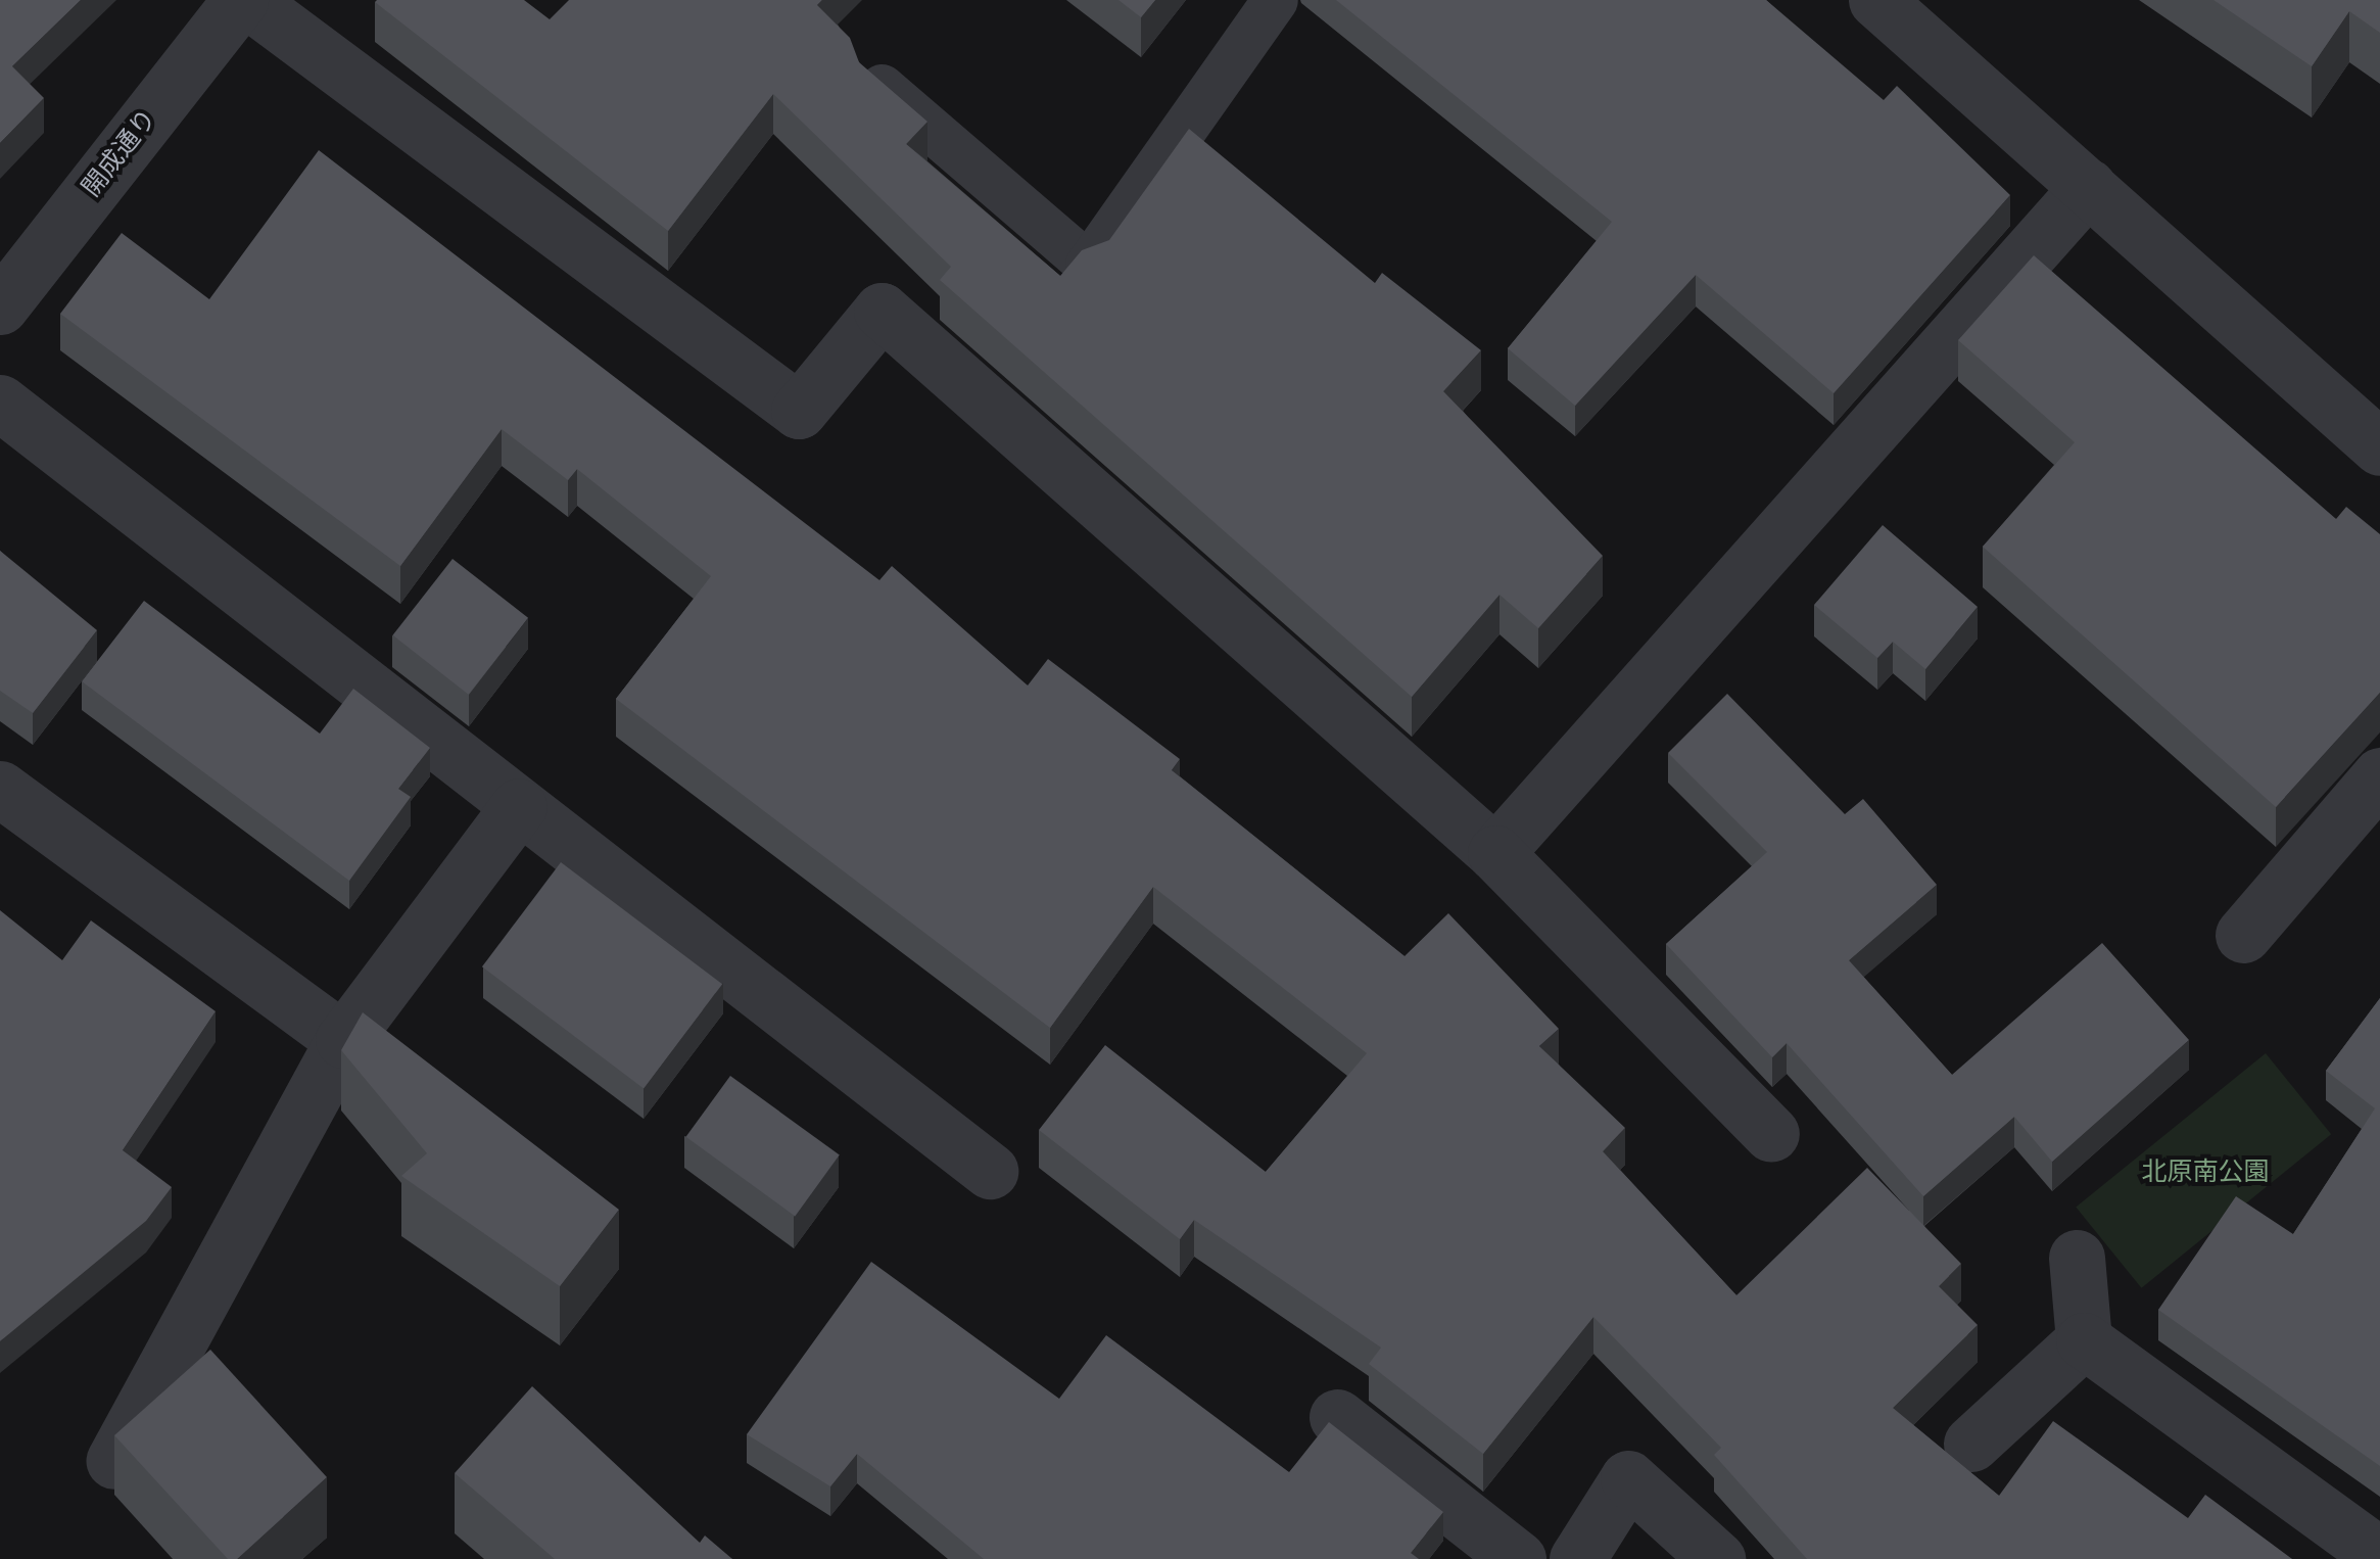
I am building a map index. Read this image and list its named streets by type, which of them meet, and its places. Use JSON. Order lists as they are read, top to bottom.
{
  "streets": {
    "street": ["開成通り"]
  },
  "parks": ["北原南公園"]
}
